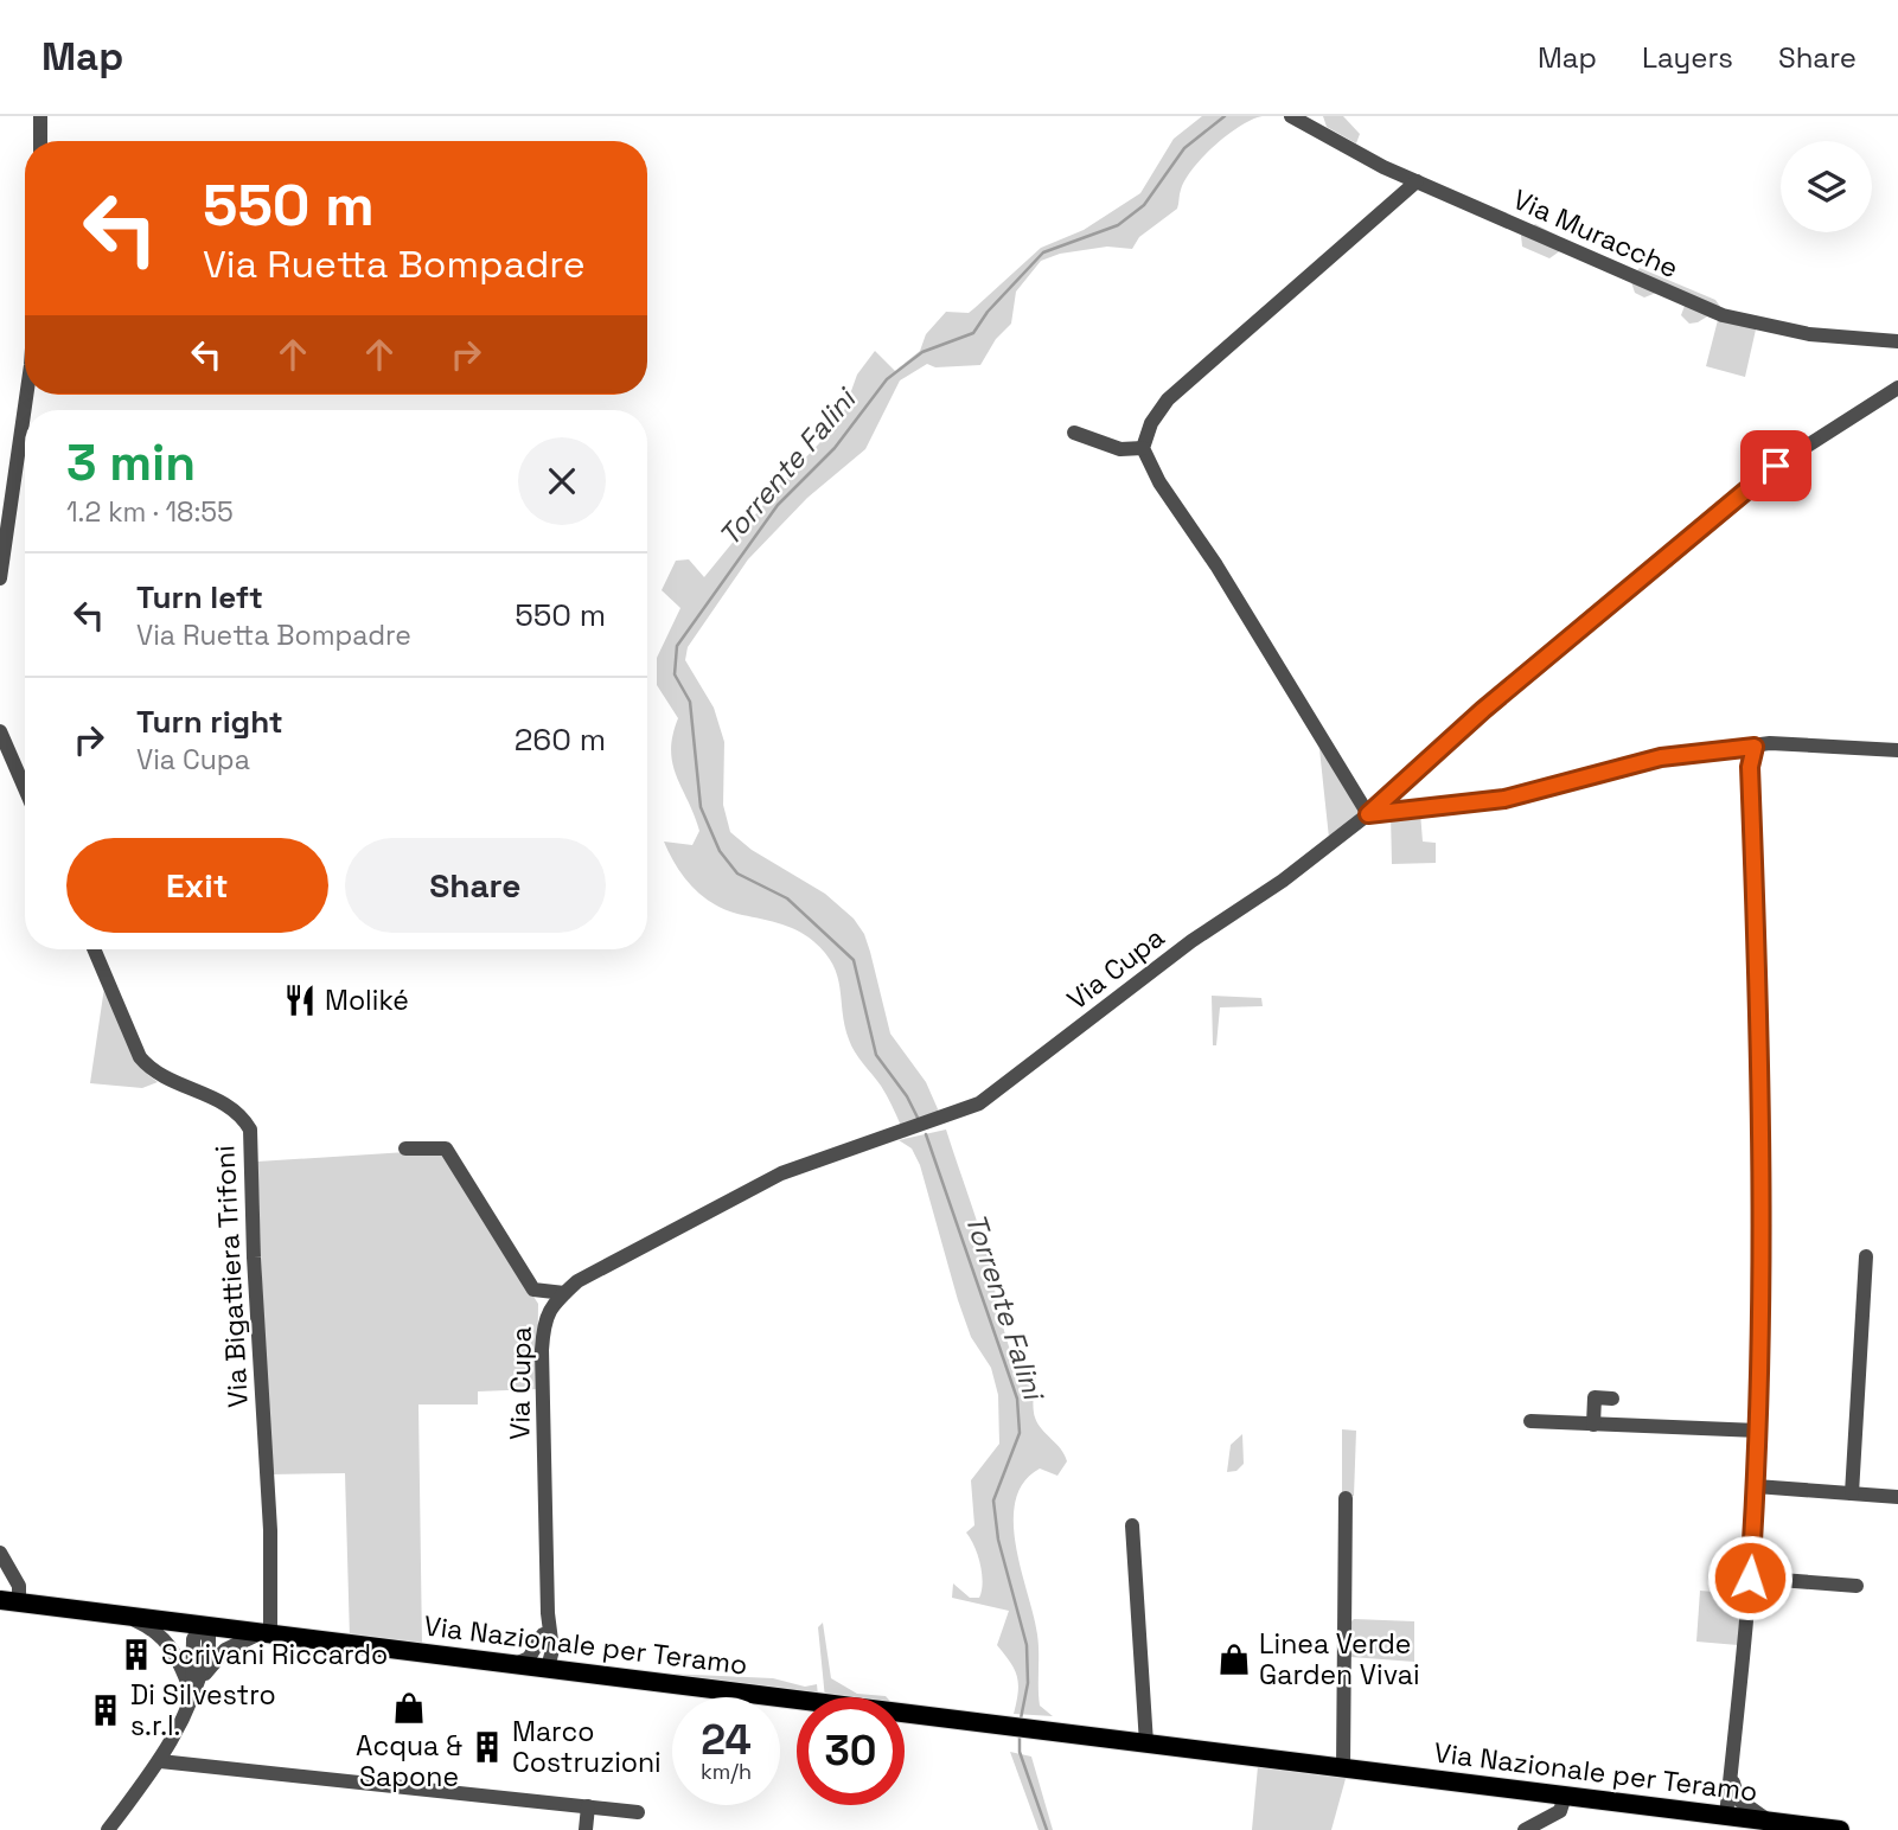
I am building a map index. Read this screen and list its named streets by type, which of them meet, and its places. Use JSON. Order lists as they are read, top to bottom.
{
  "streets": {
    "main road": ["Via Nazionale per Teramo"],
    "street": ["Via Muracche", "Via Cupa", "Via Bigattiera Trifoni"]
  },
  "crossings": [
    ["Via Cupa", "Via Nazionale per Teramo"],
    ["Via Bigattiera Trifoni", "Via Nazionale per Teramo"]
  ],
  "water": ["Torrente Falini"],
  "places": {
    "restaurant": ["Moliké"],
    "building": ["Scrivani Riccardo", "Di Silvestro s.r.l.", "Marco Costruzioni"],
    "shop": ["Linea Verde Garden Vivai", "Acqua & Sapone"]
  },
  "page": {
    "header": "Map",
    "nav": ["Map", "Layers", "Share"],
    "turn": ["550 m", "Via Ruetta Bompadre"],
    "heading": ["3 min", "1.2 km · 18:55"],
    "list": [
      {
        "name": "Turn left",
        "note": "Via Ruetta Bompadre",
        "value": "550 m"
      },
      {
        "name": "Turn right",
        "note": "Via Cupa",
        "value": "260 m"
      }
    ],
    "buttons": ["Exit", "Share"],
    "speed": "24 km/h",
    "limit": "30"
  }
}
